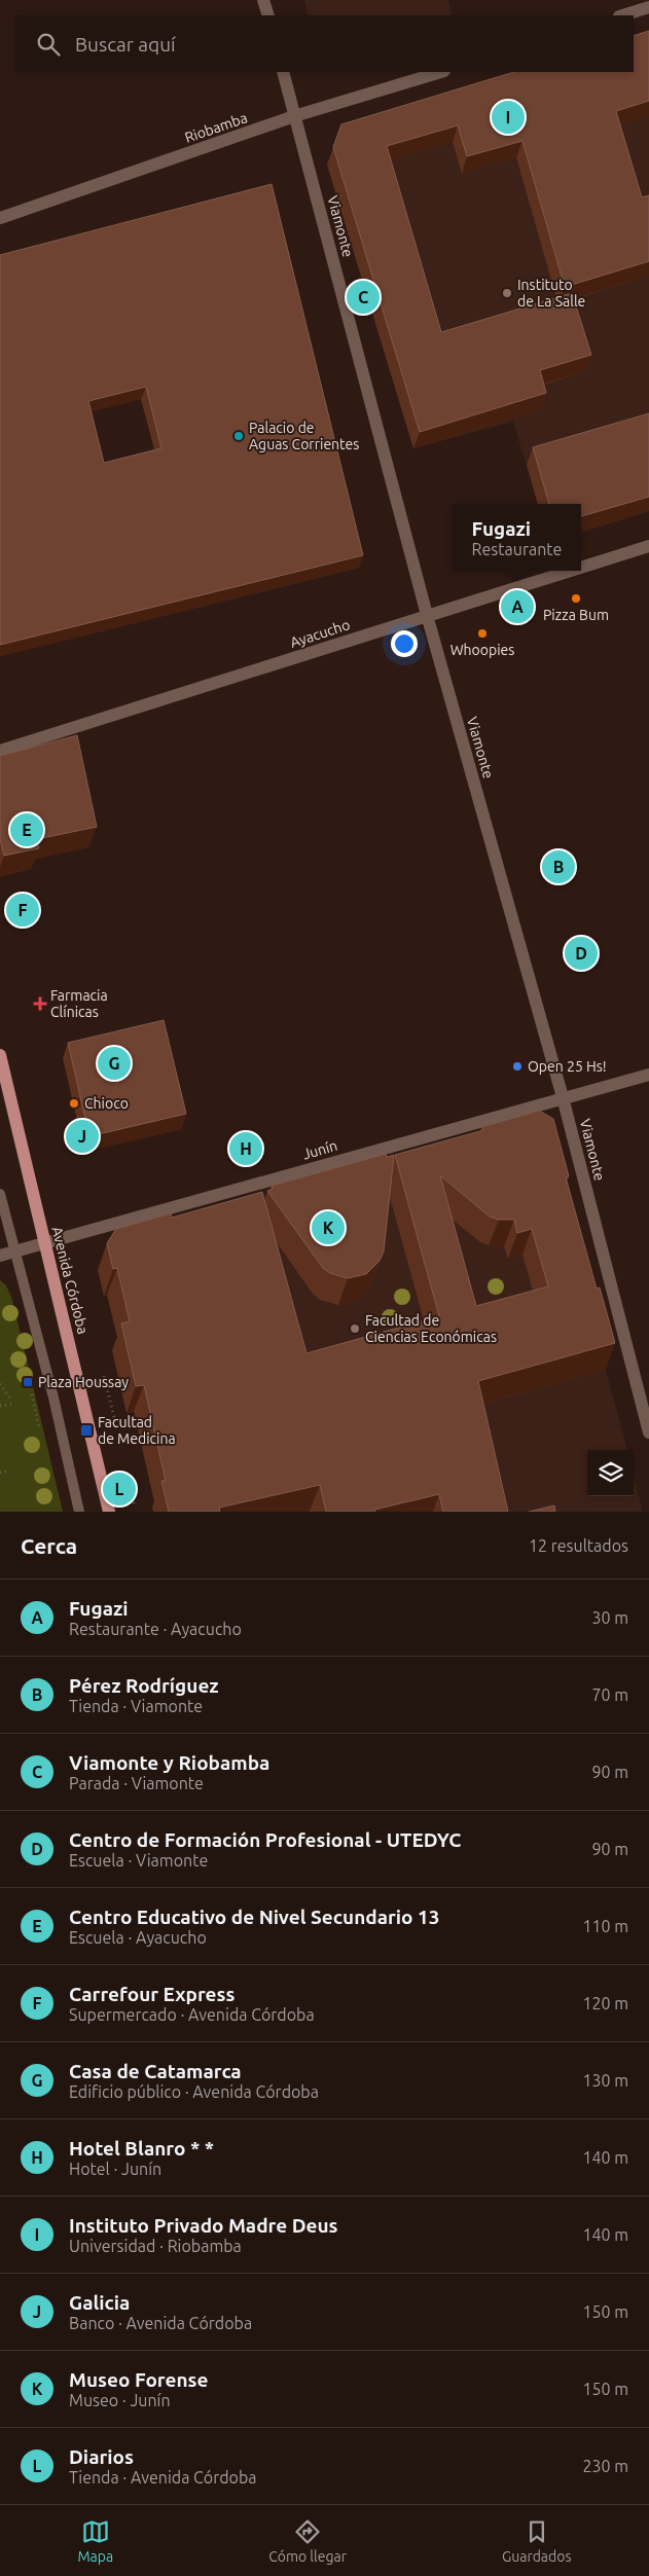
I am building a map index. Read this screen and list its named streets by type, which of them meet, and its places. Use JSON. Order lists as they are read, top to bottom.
{
  "streets": {
    "main road": ["Avenida Córdoba"],
    "street": [
      "Riobamba",
      "Viamonte",
      "Ayacucho",
      "Junín"
    ]
  },
  "crossings": [
    ["Riobamba", "Viamonte"],
    ["Viamonte", "Ayacucho"],
    ["Viamonte", "Junín"],
    ["Junín", "Avenida Córdoba"]
  ],
  "places": {
    "other": [
      "Instituto de La Salle",
      "Palacio de Aguas Corrientes",
      "Pizza Bum",
      "Whoopies",
      "Open 25 Hs!",
      "Chioco",
      "Facultad de Ciencias Económicas"
    ],
    "health": ["Farmacia Clínicas"],
    "transit": ["Plaza Houssay", "Facultad de Medicina"]
  },
  "page": {
    "search": "Buscar aquí",
    "pins": [
      "I",
      "C",
      "A",
      "E",
      "B",
      "F",
      "D",
      "G",
      "J",
      "H",
      "K",
      "L"
    ],
    "popup": ["Fugazi", "Restaurante"],
    "heading": ["Cerca", "12 resultados"],
    "list": [
      {
        "mark": "A",
        "name": "Fugazi",
        "note": "Restaurante · Ayacucho",
        "value": "30 m"
      },
      {
        "mark": "B",
        "name": "Pérez Rodríguez",
        "note": "Tienda · Viamonte",
        "value": "70 m"
      },
      {
        "mark": "C",
        "name": "Viamonte y Riobamba",
        "note": "Parada · Viamonte",
        "value": "90 m"
      },
      {
        "mark": "D",
        "name": "Centro de Formación Profesional - UTEDYC",
        "note": "Escuela · Viamonte",
        "value": "90 m"
      },
      {
        "mark": "E",
        "name": "Centro Educativo de Nivel Secundario 13",
        "note": "Escuela · Ayacucho",
        "value": "110 m"
      },
      {
        "mark": "F",
        "name": "Carrefour Express",
        "note": "Supermercado · Avenida Córdoba",
        "value": "120 m"
      },
      {
        "mark": "G",
        "name": "Casa de Catamarca",
        "note": "Edificio público · Avenida Córdoba",
        "value": "130 m"
      },
      {
        "mark": "H",
        "name": "Hotel Blanro * *",
        "note": "Hotel · Junín",
        "value": "140 m"
      },
      {
        "mark": "I",
        "name": "Instituto Privado Madre Deus",
        "note": "Universidad · Riobamba",
        "value": "140 m"
      },
      {
        "mark": "J",
        "name": "Galicia",
        "note": "Banco · Avenida Córdoba",
        "value": "150 m"
      },
      {
        "mark": "K",
        "name": "Museo Forense",
        "note": "Museo · Junín",
        "value": "150 m"
      },
      {
        "mark": "L",
        "name": "Diarios",
        "note": "Tienda · Avenida Córdoba",
        "value": "230 m"
      }
    ],
    "nav": ["Mapa", "Cómo llegar", "Guardados"]
  }
}
